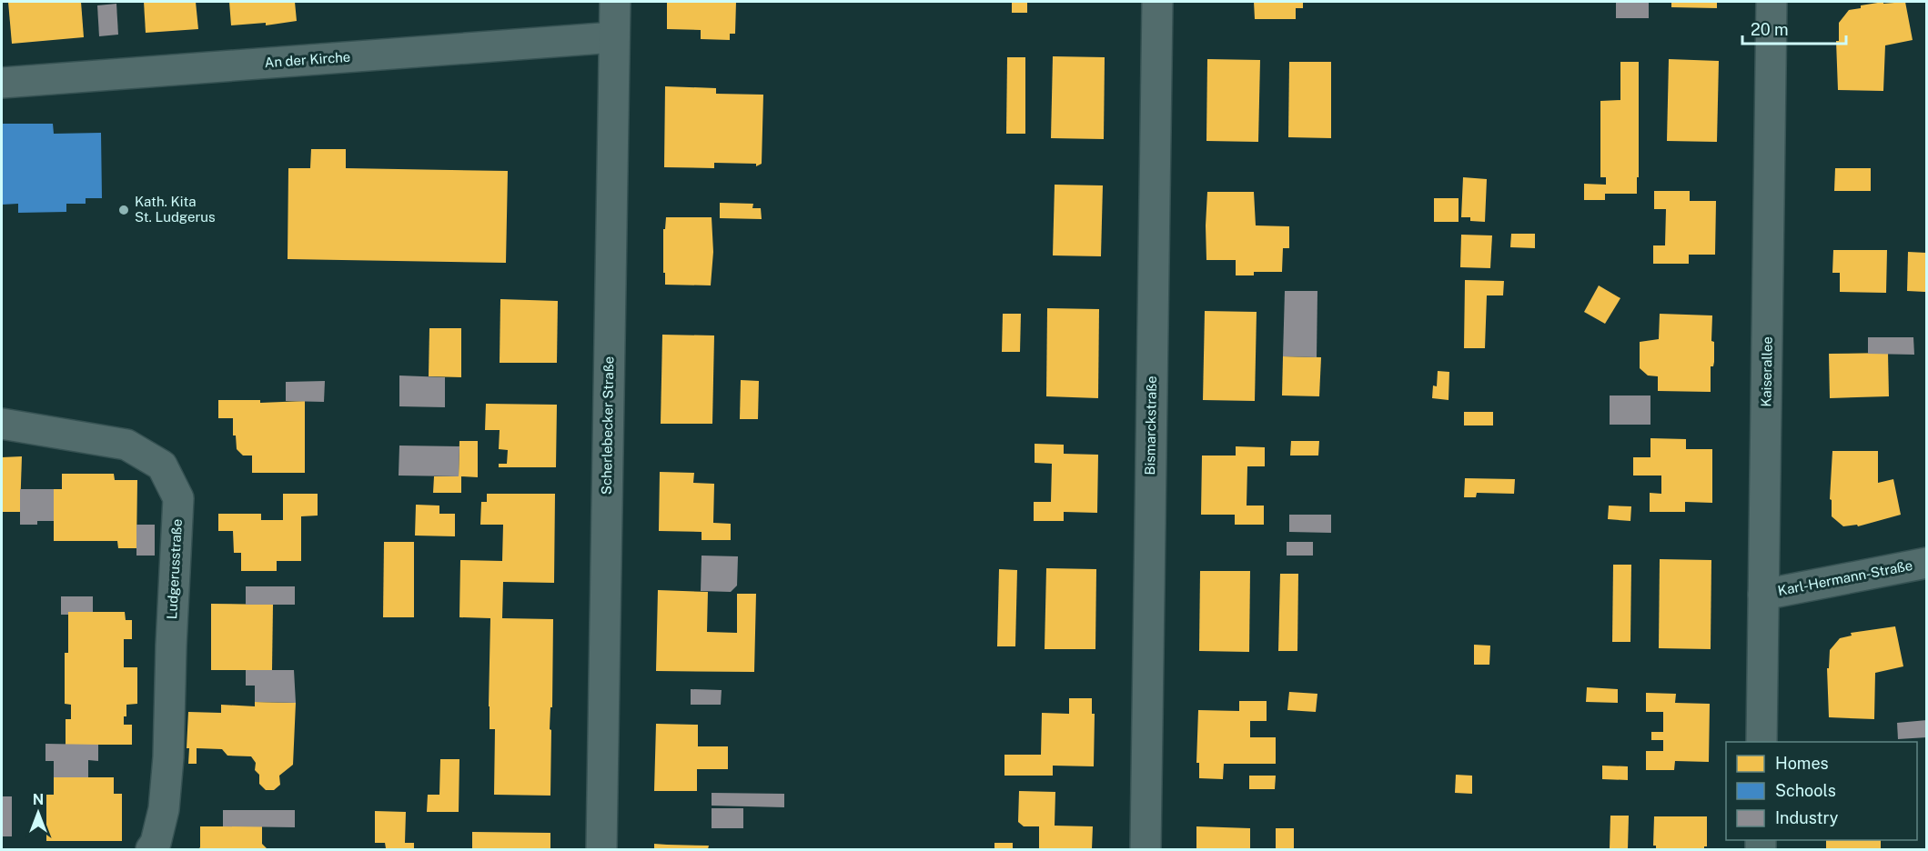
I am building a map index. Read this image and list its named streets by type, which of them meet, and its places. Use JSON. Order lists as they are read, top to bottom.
{
  "streets": {
    "street": [
      "An der Kirche",
      "Kaiserallee",
      "Scherlebecker Straße",
      "Bismarckstraße",
      "Ludgerusstraße",
      "Karl-Hermann-Straße"
    ]
  },
  "crossings": [
    ["An der Kirche", "Scherlebecker Straße"],
    ["Kaiserallee", "Karl-Hermann-Straße"]
  ],
  "places": ["Kath. Kita St. Ludgerus"],
  "legend": ["Homes", "Schools", "Industry"],
  "scale_bar": "20 m",
  "north": "top"
}
